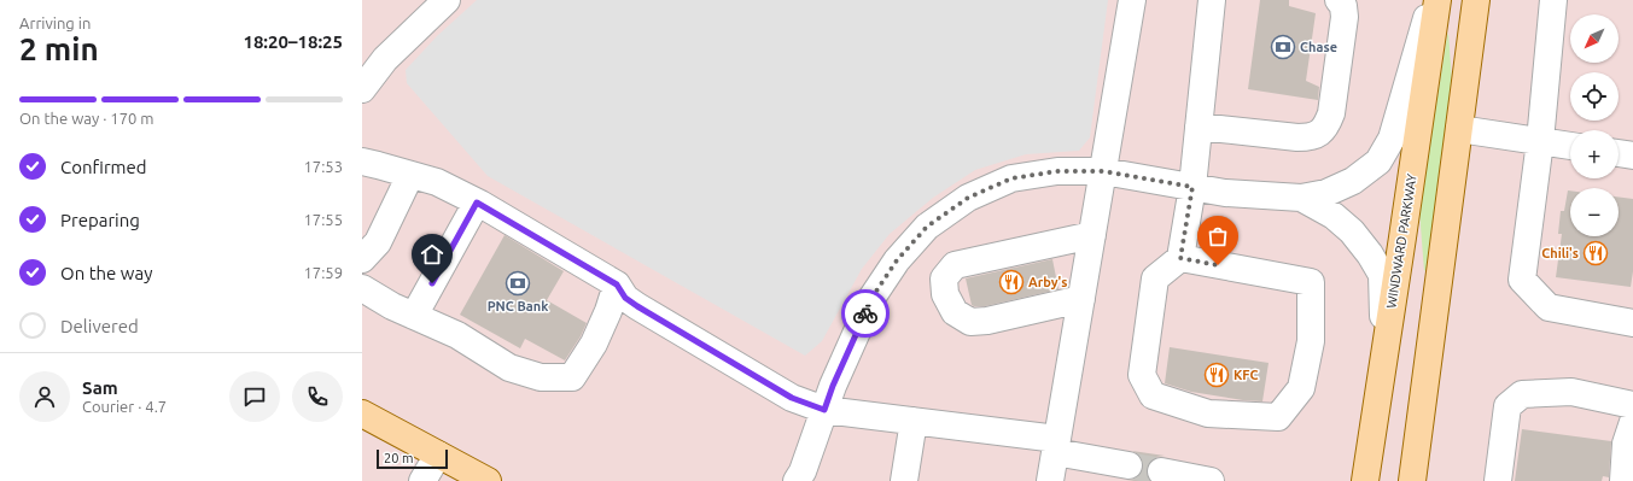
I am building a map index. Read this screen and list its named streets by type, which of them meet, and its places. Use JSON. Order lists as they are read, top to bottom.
{
  "streets": {
    "main road": ["WINDWARD PARKWAY"]
  },
  "places": {
    "bank": ["Chase", "PNC Bank"],
    "restaurant": ["Chili's", "Arby's", "KFC"]
  },
  "scale_bar": "20 m",
  "north": "bottom left",
  "page": {
    "heading": ["2 min", "Arriving in", "18:20–18:25"],
    "panel": ["Sam", "Courier · 4.7"],
    "map_buttons": ["+", "−"],
    "bar": "On the way · 170 m",
    "list": [
      ["Confirmed", "17:53"],
      ["Preparing", "17:55"],
      ["On the way", "17:59"],
      "Delivered"
    ],
    "scale": "20 m"
  }
}
